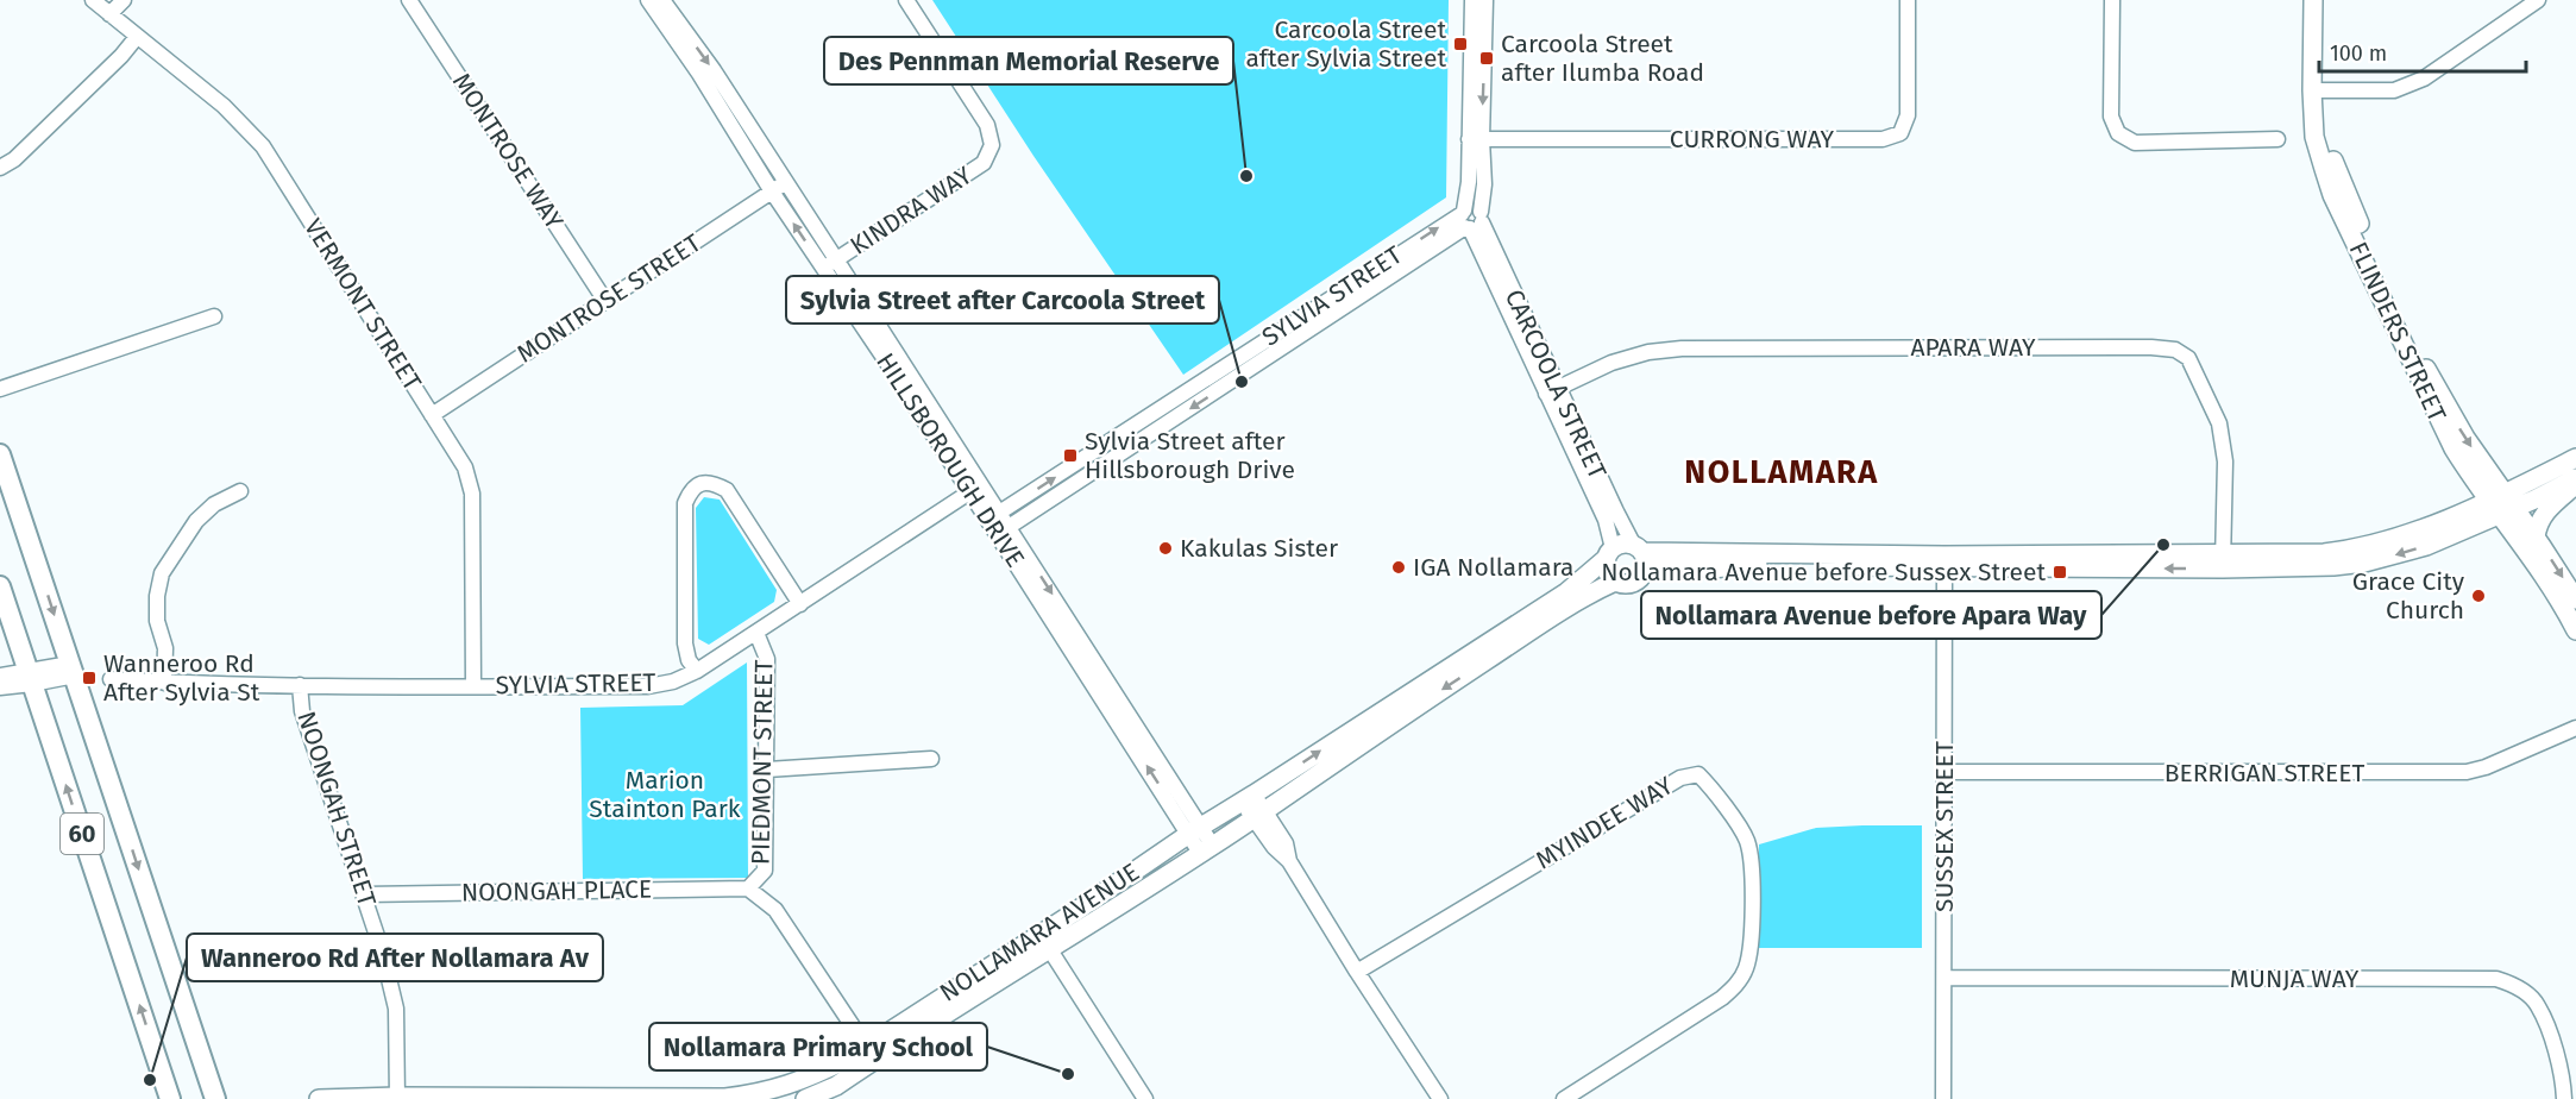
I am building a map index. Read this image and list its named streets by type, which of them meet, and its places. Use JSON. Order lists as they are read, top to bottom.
{
  "streets": {
    "highway": ["60"],
    "main road": ["FLINDERS STREET", "NOLLAMARA AVENUE"],
    "street": [
      "CURRONG WAY",
      "MONTROSE WAY",
      "KINDRA WAY",
      "SYLVIA STREET",
      "MONTROSE STREET",
      "VERMONT STREET",
      "APARA WAY",
      "CARCOOLA STREET",
      "HILLSBOROUGH DRIVE",
      "PIEDMONT STREET",
      "BERRIGAN STREET",
      "NOONGAH STREET",
      "MYINDEE WAY",
      "SUSSEX STREET",
      "NOONGAH PLACE",
      "MUNJA WAY"
    ]
  },
  "crossings": [
    ["CURRONG WAY", "CARCOOLA STREET"],
    ["MONTROSE WAY", "MONTROSE STREET"],
    ["KINDRA WAY", "HILLSBOROUGH DRIVE"],
    ["SYLVIA STREET", "VERMONT STREET"],
    ["SYLVIA STREET", "CARCOOLA STREET"],
    ["SYLVIA STREET", "HILLSBOROUGH DRIVE"],
    ["SYLVIA STREET", "PIEDMONT STREET"],
    ["SYLVIA STREET", "NOONGAH STREET"],
    ["MONTROSE STREET", "VERMONT STREET"],
    ["MONTROSE STREET", "HILLSBOROUGH DRIVE"],
    ["APARA WAY", "CARCOOLA STREET"],
    ["CARCOOLA STREET", "NOLLAMARA AVENUE"],
    ["HILLSBOROUGH DRIVE", "NOLLAMARA AVENUE"],
    ["PIEDMONT STREET", "NOONGAH PLACE"],
    ["PIEDMONT STREET", "NOLLAMARA AVENUE"],
    ["BERRIGAN STREET", "SUSSEX STREET"],
    ["NOONGAH STREET", "NOONGAH PLACE"],
    ["NOONGAH STREET", "NOLLAMARA AVENUE"],
    ["SUSSEX STREET", "MUNJA WAY"]
  ],
  "districts": ["NOLLAMARA"],
  "parks": ["Marion Stainton Park"],
  "places": {
    "transit": [
      "Carcoola Street after Sylvia Street",
      "Carcoola Street after Ilumba Road",
      "Sylvia Street after Hillsborough Drive",
      "Nollamara Avenue before Sussex Street",
      "Wanneroo Rd After Sylvia St"
    ],
    "other": [
      "Des Pennman Memorial Reserve",
      "Sylvia Street after Carcoola Street",
      "Nollamara Avenue before Apara Way",
      "Kakulas Sister",
      "IGA Nollamara",
      "Grace City Church",
      "Nollamara Primary School",
      "Wanneroo Rd After Nollamara Av"
    ]
  },
  "scale_bar": "100 m"
}
